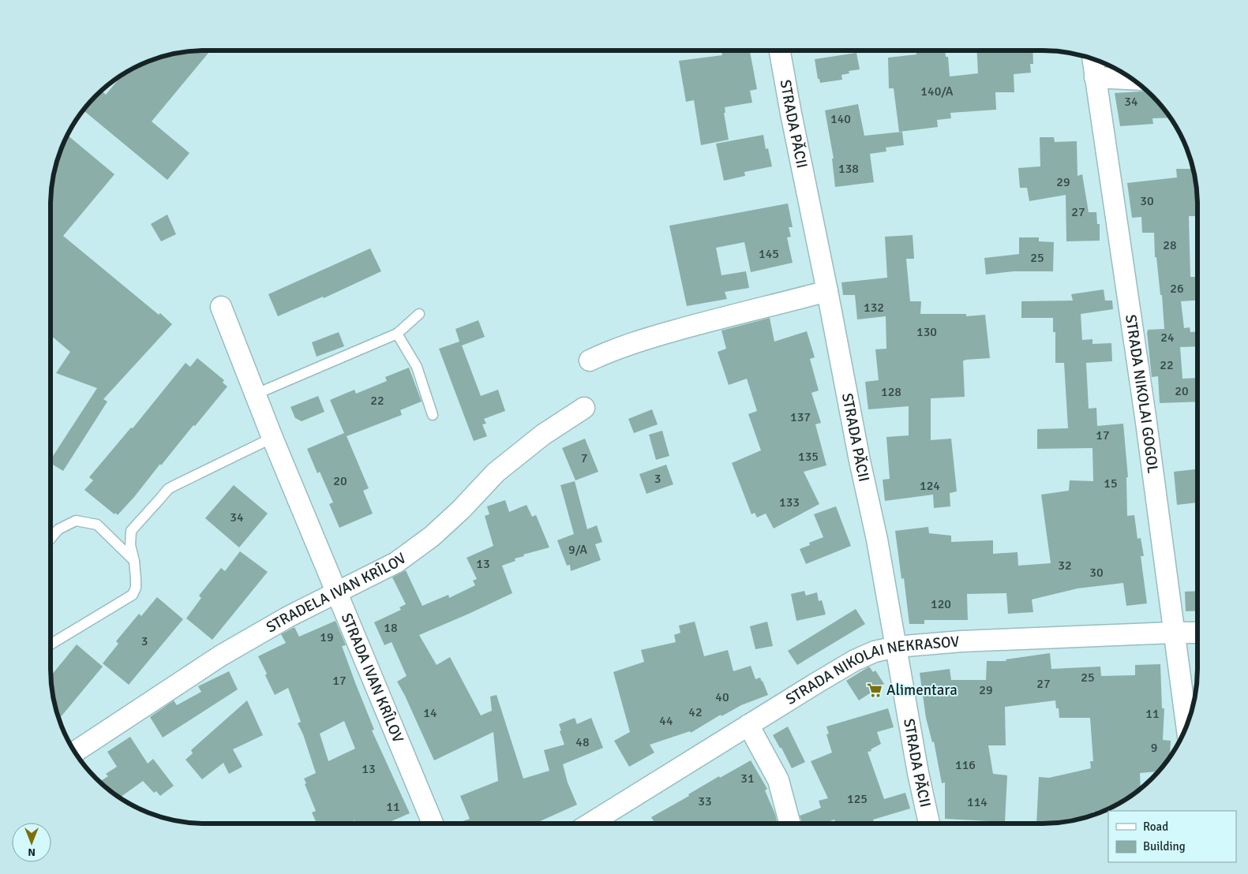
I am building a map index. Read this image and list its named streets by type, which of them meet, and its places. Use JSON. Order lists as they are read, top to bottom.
{
  "streets": {
    "street": [
      "STRADA PĂCII",
      "STRADA NIKOLAI GOGOL",
      "STRADELA IVAN KRÎLOV",
      "STRADA NIKOLAI NEKRASOV",
      "STRADA IVAN KRÎLOV"
    ]
  },
  "crossings": [
    ["STRADA PĂCII", "STRADA NIKOLAI NEKRASOV"],
    ["STRADA NIKOLAI GOGOL", "STRADA NIKOLAI NEKRASOV"],
    ["STRADELA IVAN KRÎLOV", "STRADA IVAN KRÎLOV"]
  ],
  "places": {
    "supermarket": ["Alimentara"]
  },
  "house_numbers": [
    "140/A",
    "34",
    "140",
    "138",
    "29",
    "30",
    "27",
    "28",
    "145",
    "25",
    "26",
    "132",
    "130",
    "24",
    "22",
    "20",
    "128",
    "22",
    "137",
    "17",
    "135",
    "7",
    "3",
    "20",
    "15",
    "124",
    "133",
    "34",
    "9/A",
    "13",
    "32",
    "30",
    "120",
    "18",
    "19",
    "3",
    "25",
    "17",
    "27",
    "29",
    "40",
    "42",
    "14",
    "11",
    "44",
    "48",
    "9",
    "116",
    "13",
    "31",
    "125",
    "33",
    "114",
    "11"
  ],
  "legend": ["Road", "Building"],
  "north": "bottom"
}
